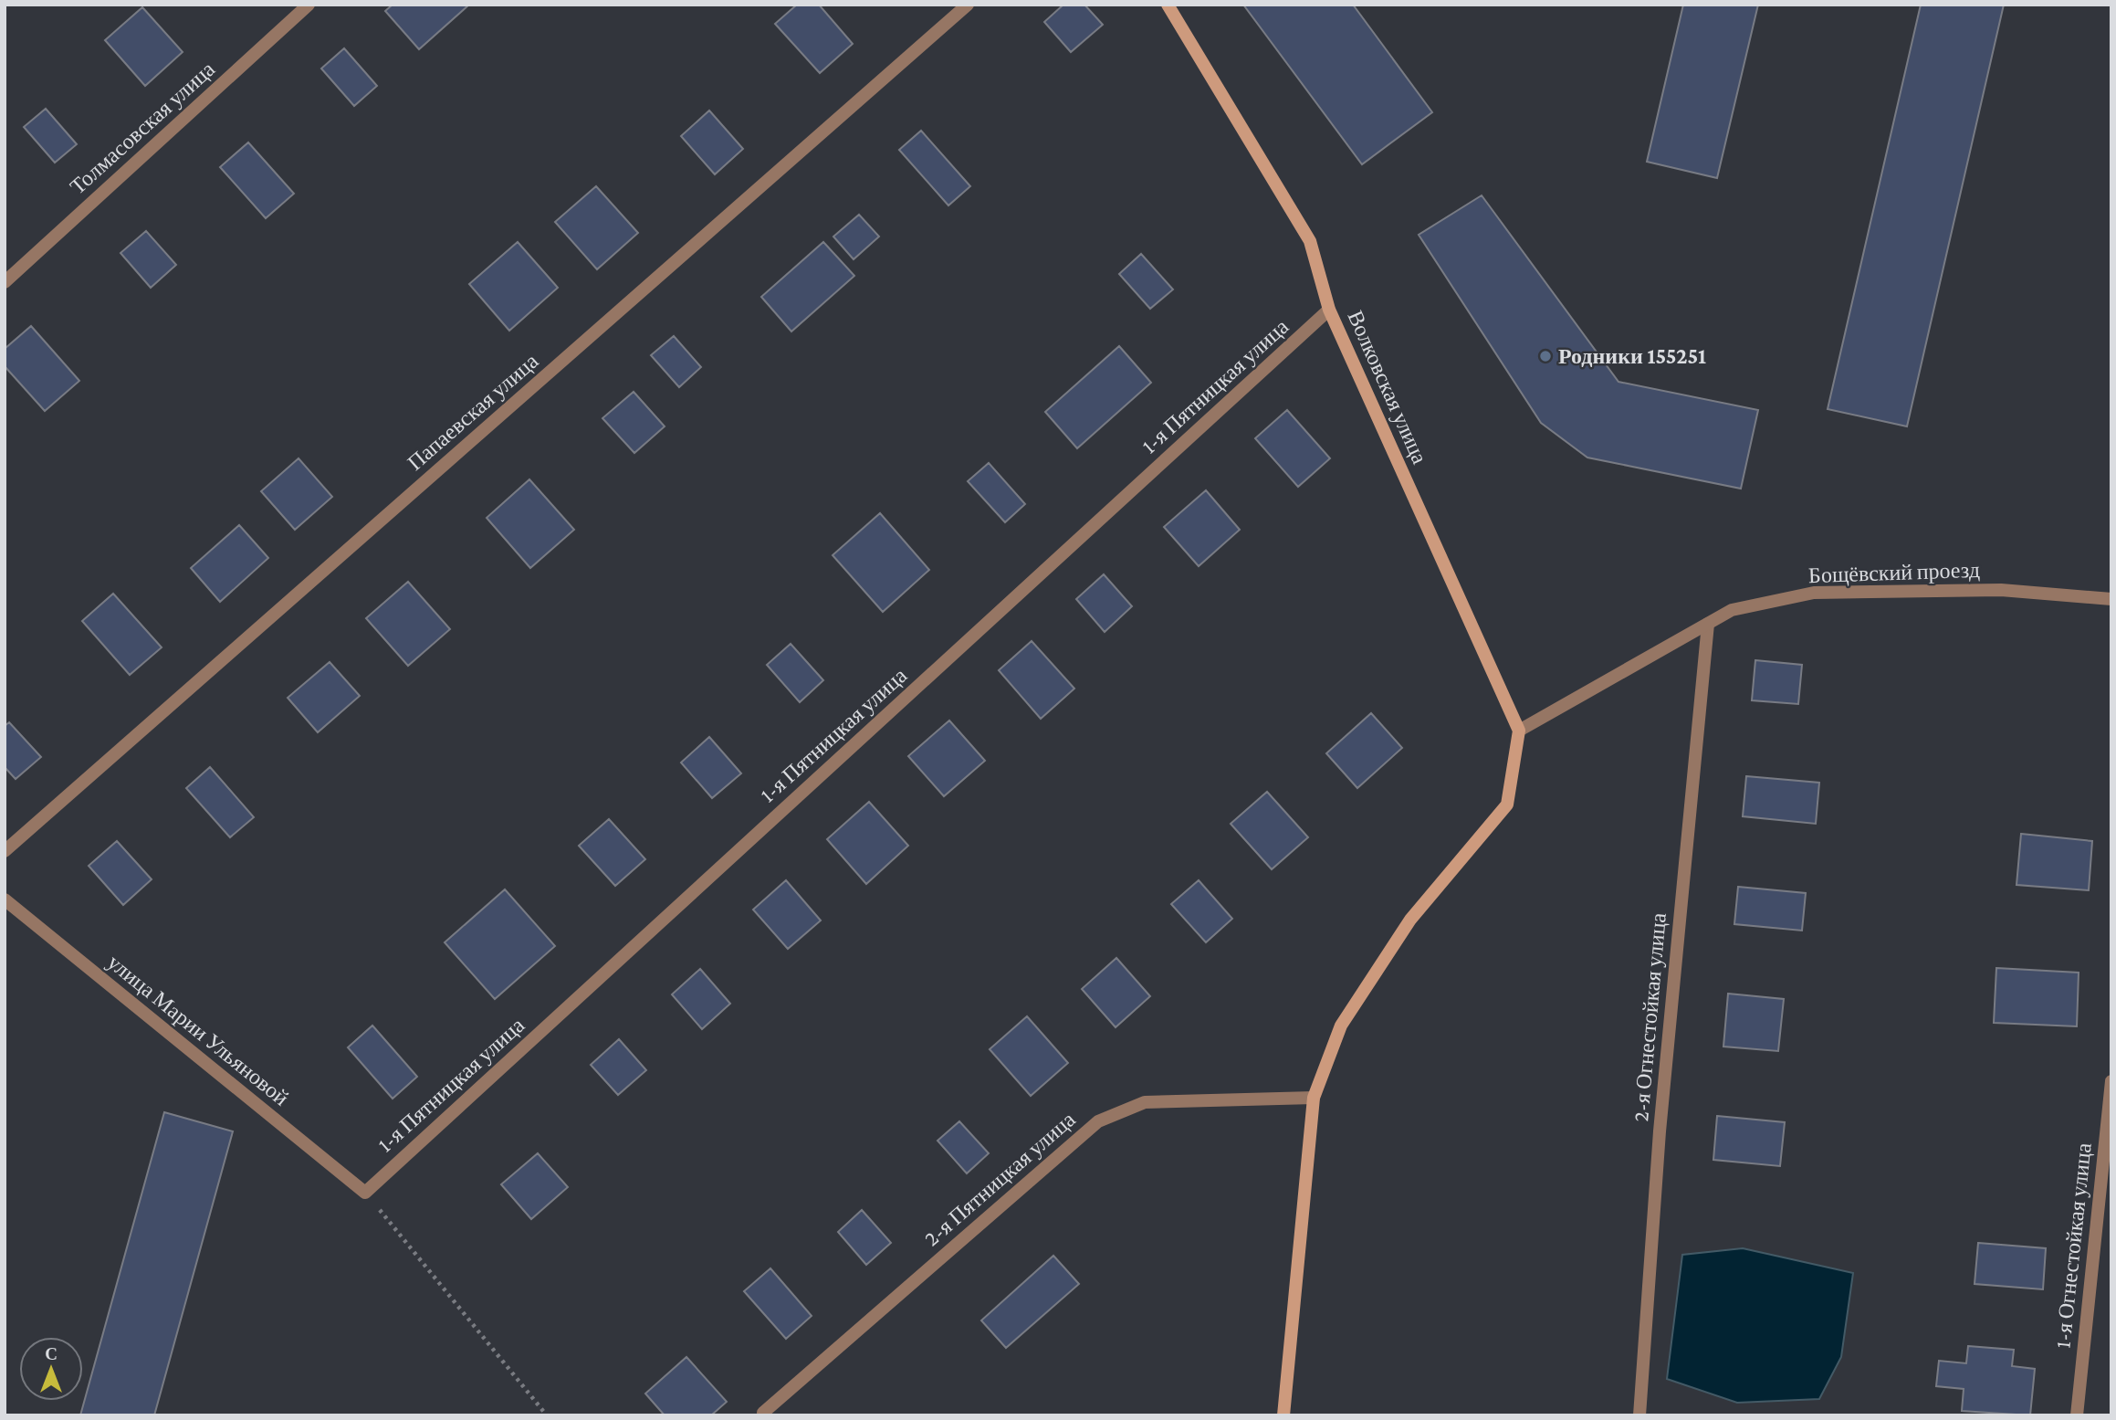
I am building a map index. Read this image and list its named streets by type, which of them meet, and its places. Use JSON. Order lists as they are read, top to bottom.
{
  "streets": {
    "main road": ["Волковская улица"],
    "street": [
      "Толмасовская улица",
      "1-я Пятницкая улица",
      "Папаевская улица",
      "Бощёвский проезд",
      "2-я Огнестойкая улица",
      "улица Марии Ульяновой",
      "2-я Пятницкая улица",
      "1-я Огнестойкая улица"
    ]
  },
  "crossings": [
    ["1-я Пятницкая улица", "Волковская улица"],
    ["1-я Пятницкая улица", "улица Марии Ульяновой"],
    ["Волковская улица", "Бощёвский проезд"],
    ["Бощёвский проезд", "2-я Огнестойкая улица"]
  ],
  "places": ["Родники 155251"],
  "north": "top"
}
